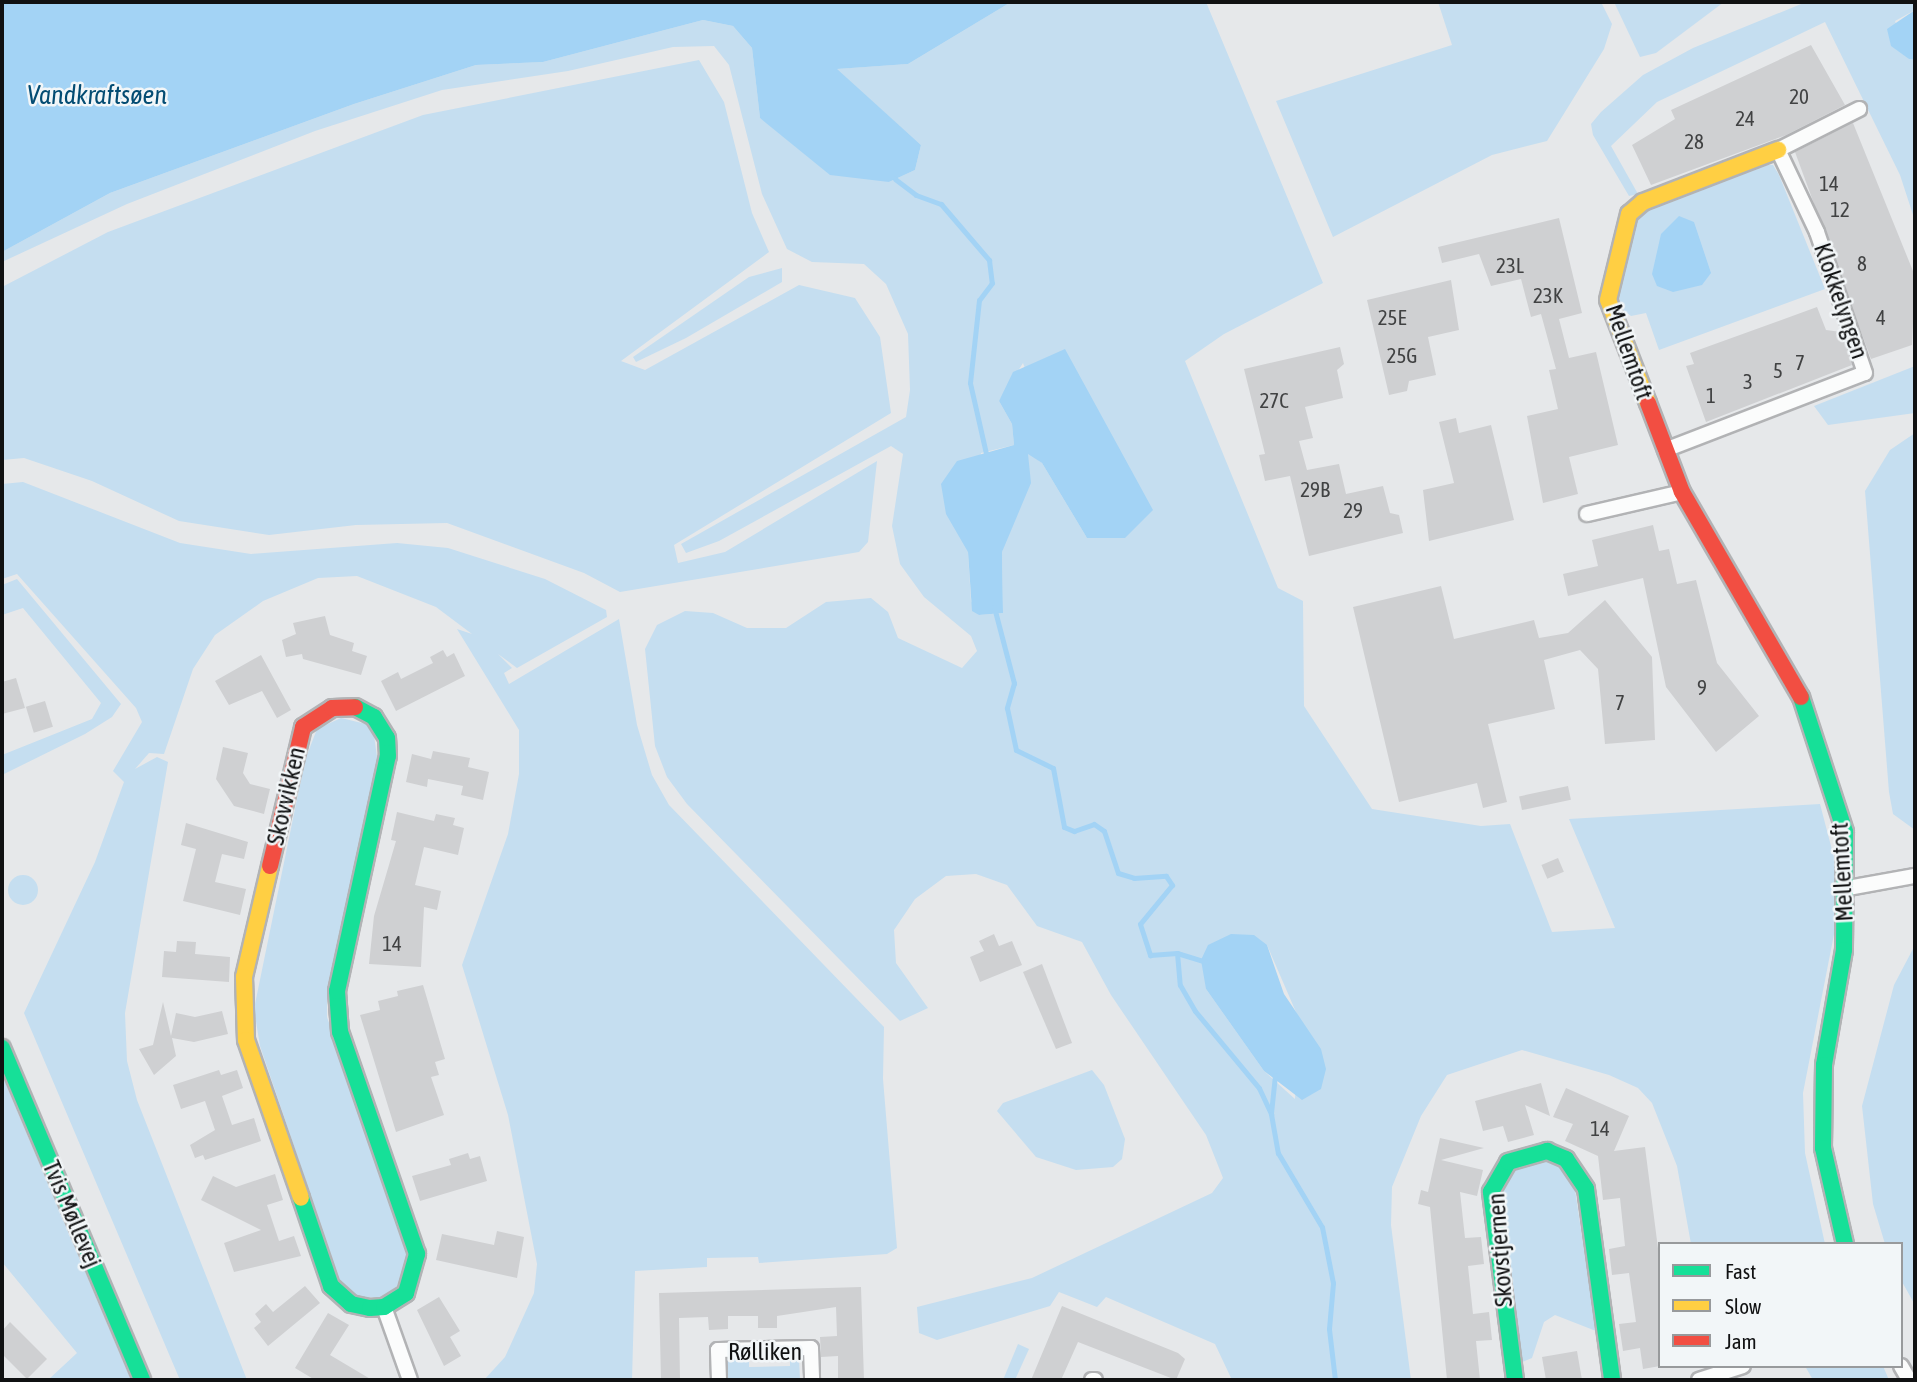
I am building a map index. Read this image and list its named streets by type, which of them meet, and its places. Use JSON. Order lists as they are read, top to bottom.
{
  "streets": {
    "street": [
      "Klokkelyngen",
      "Mellemtoft",
      "Skovvikken",
      "Tvis Møllevej",
      "Skovstjernen",
      "Rølliken"
    ]
  },
  "crossings": [
    ["Klokkelyngen", "Mellemtoft"]
  ],
  "water": ["Vandkraftsøen"],
  "house_numbers": [
    "20",
    "24",
    "28",
    "14",
    "12",
    "8",
    "23L",
    "23K",
    "25E",
    "4",
    "25G",
    "7",
    "5",
    "3",
    "1",
    "27C",
    "29B",
    "29",
    "9",
    "7",
    "14",
    "14"
  ],
  "legend": ["Fast", "Slow", "Jam"]
}
